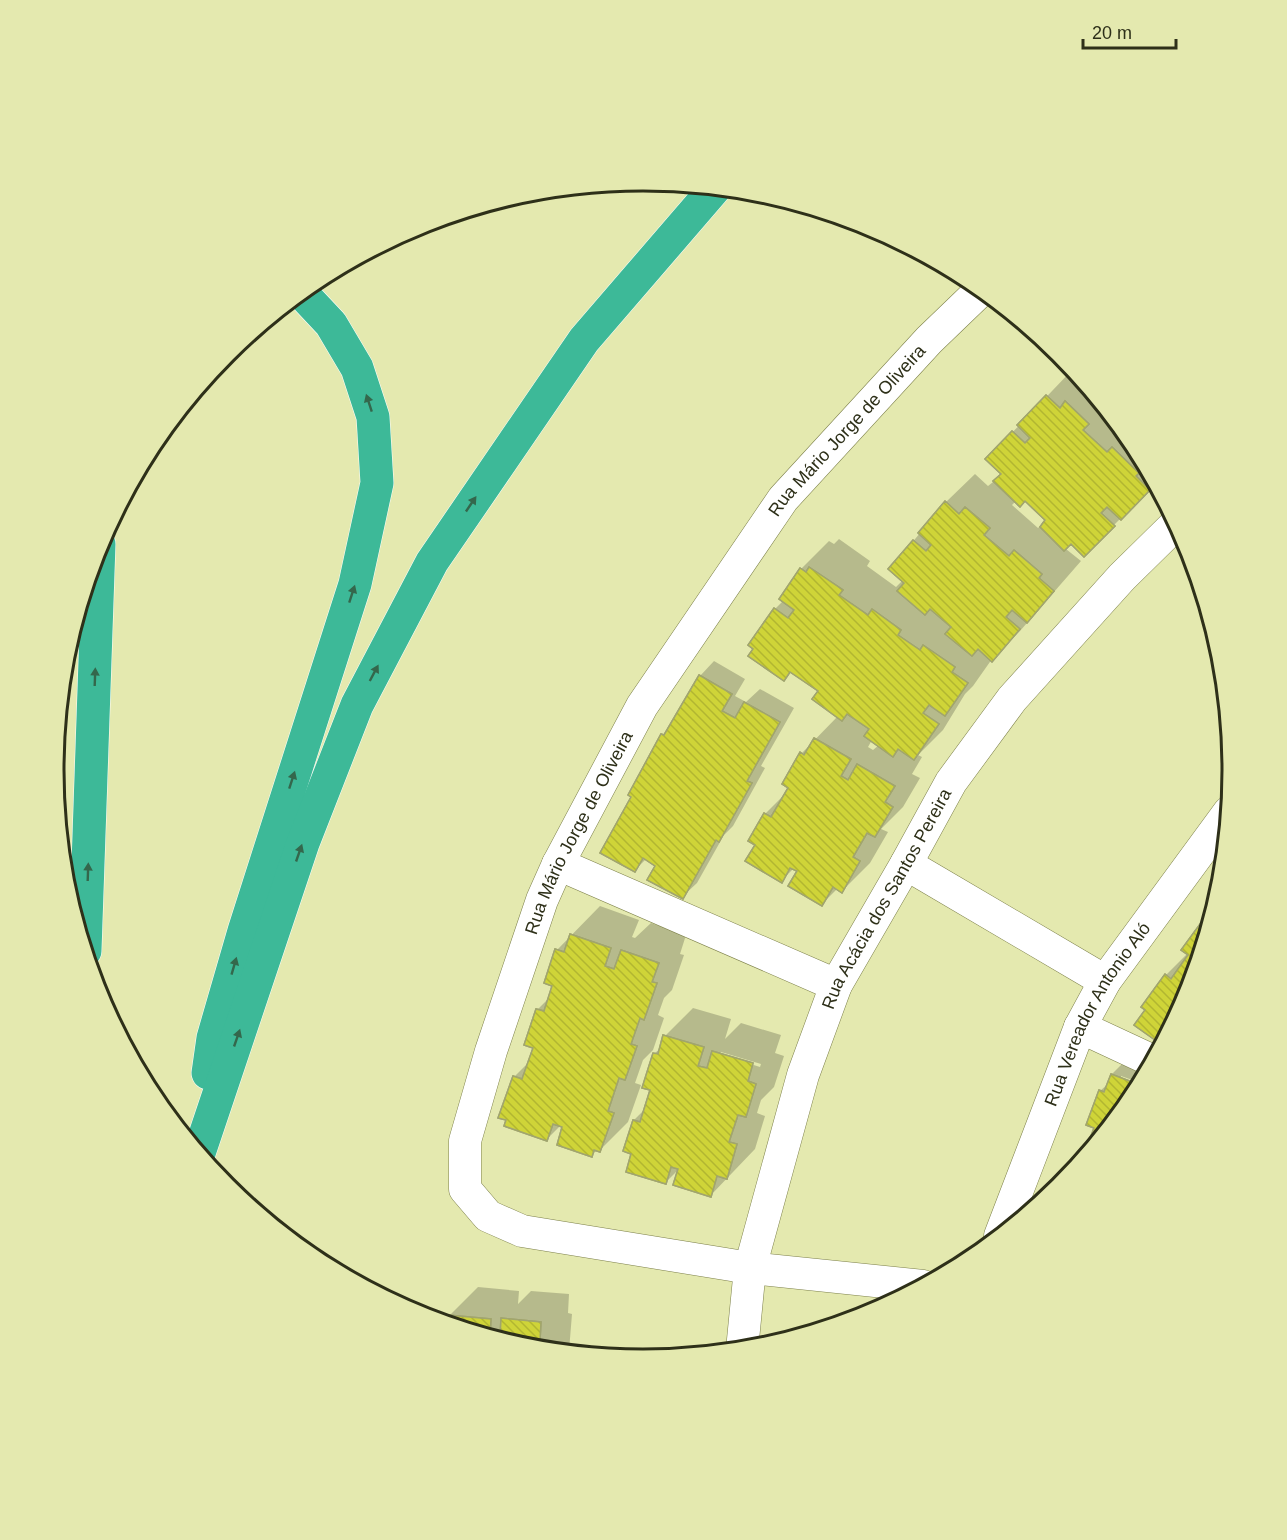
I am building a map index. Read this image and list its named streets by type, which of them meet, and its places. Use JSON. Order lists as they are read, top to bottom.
{
  "streets": {
    "street": ["Rua Mário Jorge de Oliveira", "Rua Acácia dos Santos Pereira", "Rua Vereador Antonio Aló"]
  },
  "crossings": [
    ["Rua Mário Jorge de Oliveira", "Rua Acácia dos Santos Pereira"]
  ],
  "scale_bar": "20 m"
}
